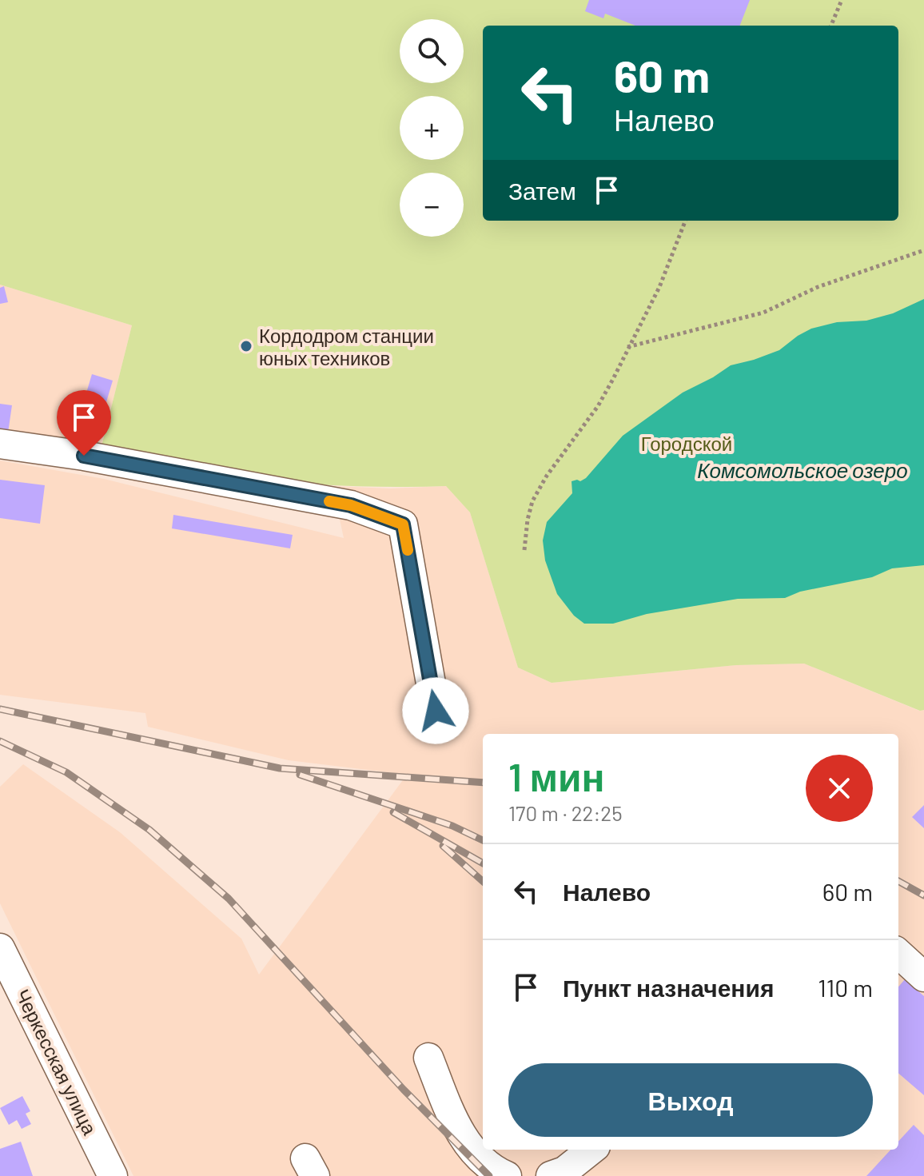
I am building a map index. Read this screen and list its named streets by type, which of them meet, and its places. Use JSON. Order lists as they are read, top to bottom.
{
  "streets": {
    "street": ["Черкесская улица"]
  },
  "water": ["Комсомольское озеро"],
  "parks": ["Городской"],
  "places": ["Кордодром станции юных техников"],
  "page": {
    "map_buttons": ["+", "−"],
    "turn": ["60 m", "Налево"],
    "then": "Затем",
    "heading": ["1 мин", "170 m · 22:25"],
    "list": [
      {
        "name": "Налево",
        "value": "60 m"
      },
      {
        "name": "Пункт назначения",
        "value": "110 m"
      }
    ],
    "buttons": "Выход"
  }
}
